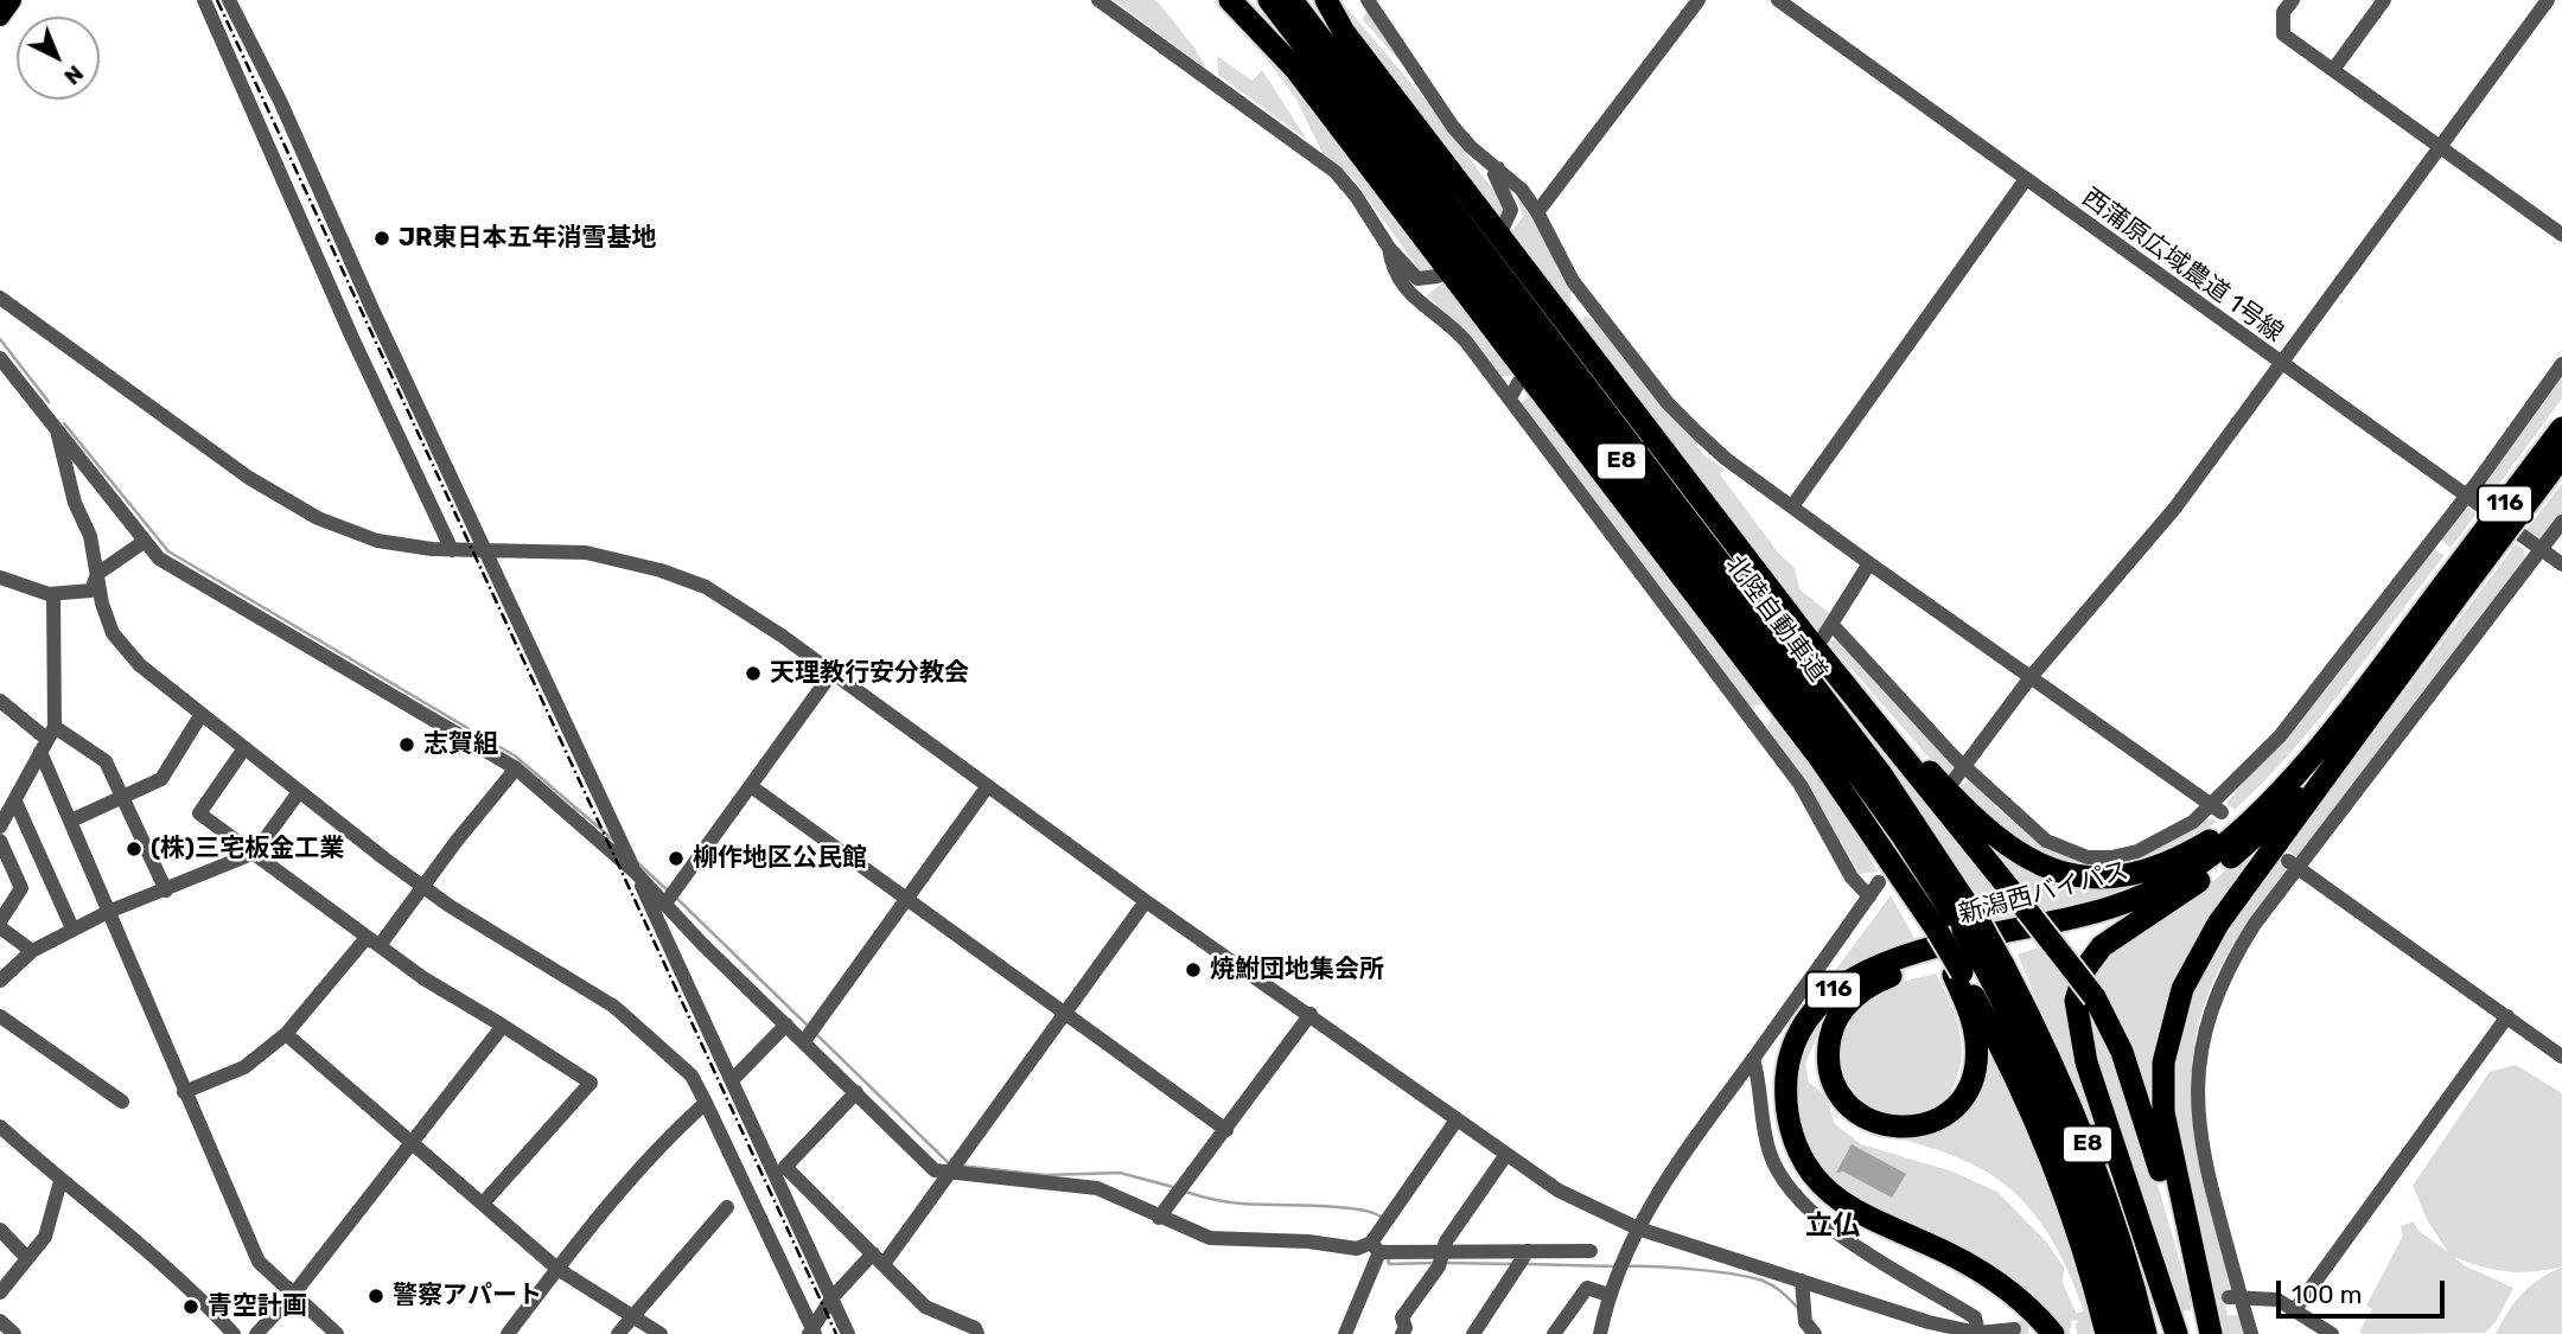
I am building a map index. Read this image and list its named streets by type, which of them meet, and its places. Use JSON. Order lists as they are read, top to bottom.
{
  "streets": {
    "highway": [
      "E8",
      "116",
      "北陸自動車道",
      "新潟西バイパス"
    ],
    "street": ["西蒲原広域農道 1号線"]
  },
  "districts": ["立仏"],
  "places": [
    "JR東日本五年消雪基地",
    "天理教行安分教会",
    "志賀組",
    "(株)三宅板金工業",
    "柳作地区公民館",
    "焼鮒団地集会所",
    "警察アパート",
    "青空計画"
  ],
  "scale_bar": "100 m",
  "north": "bottom right"
}
